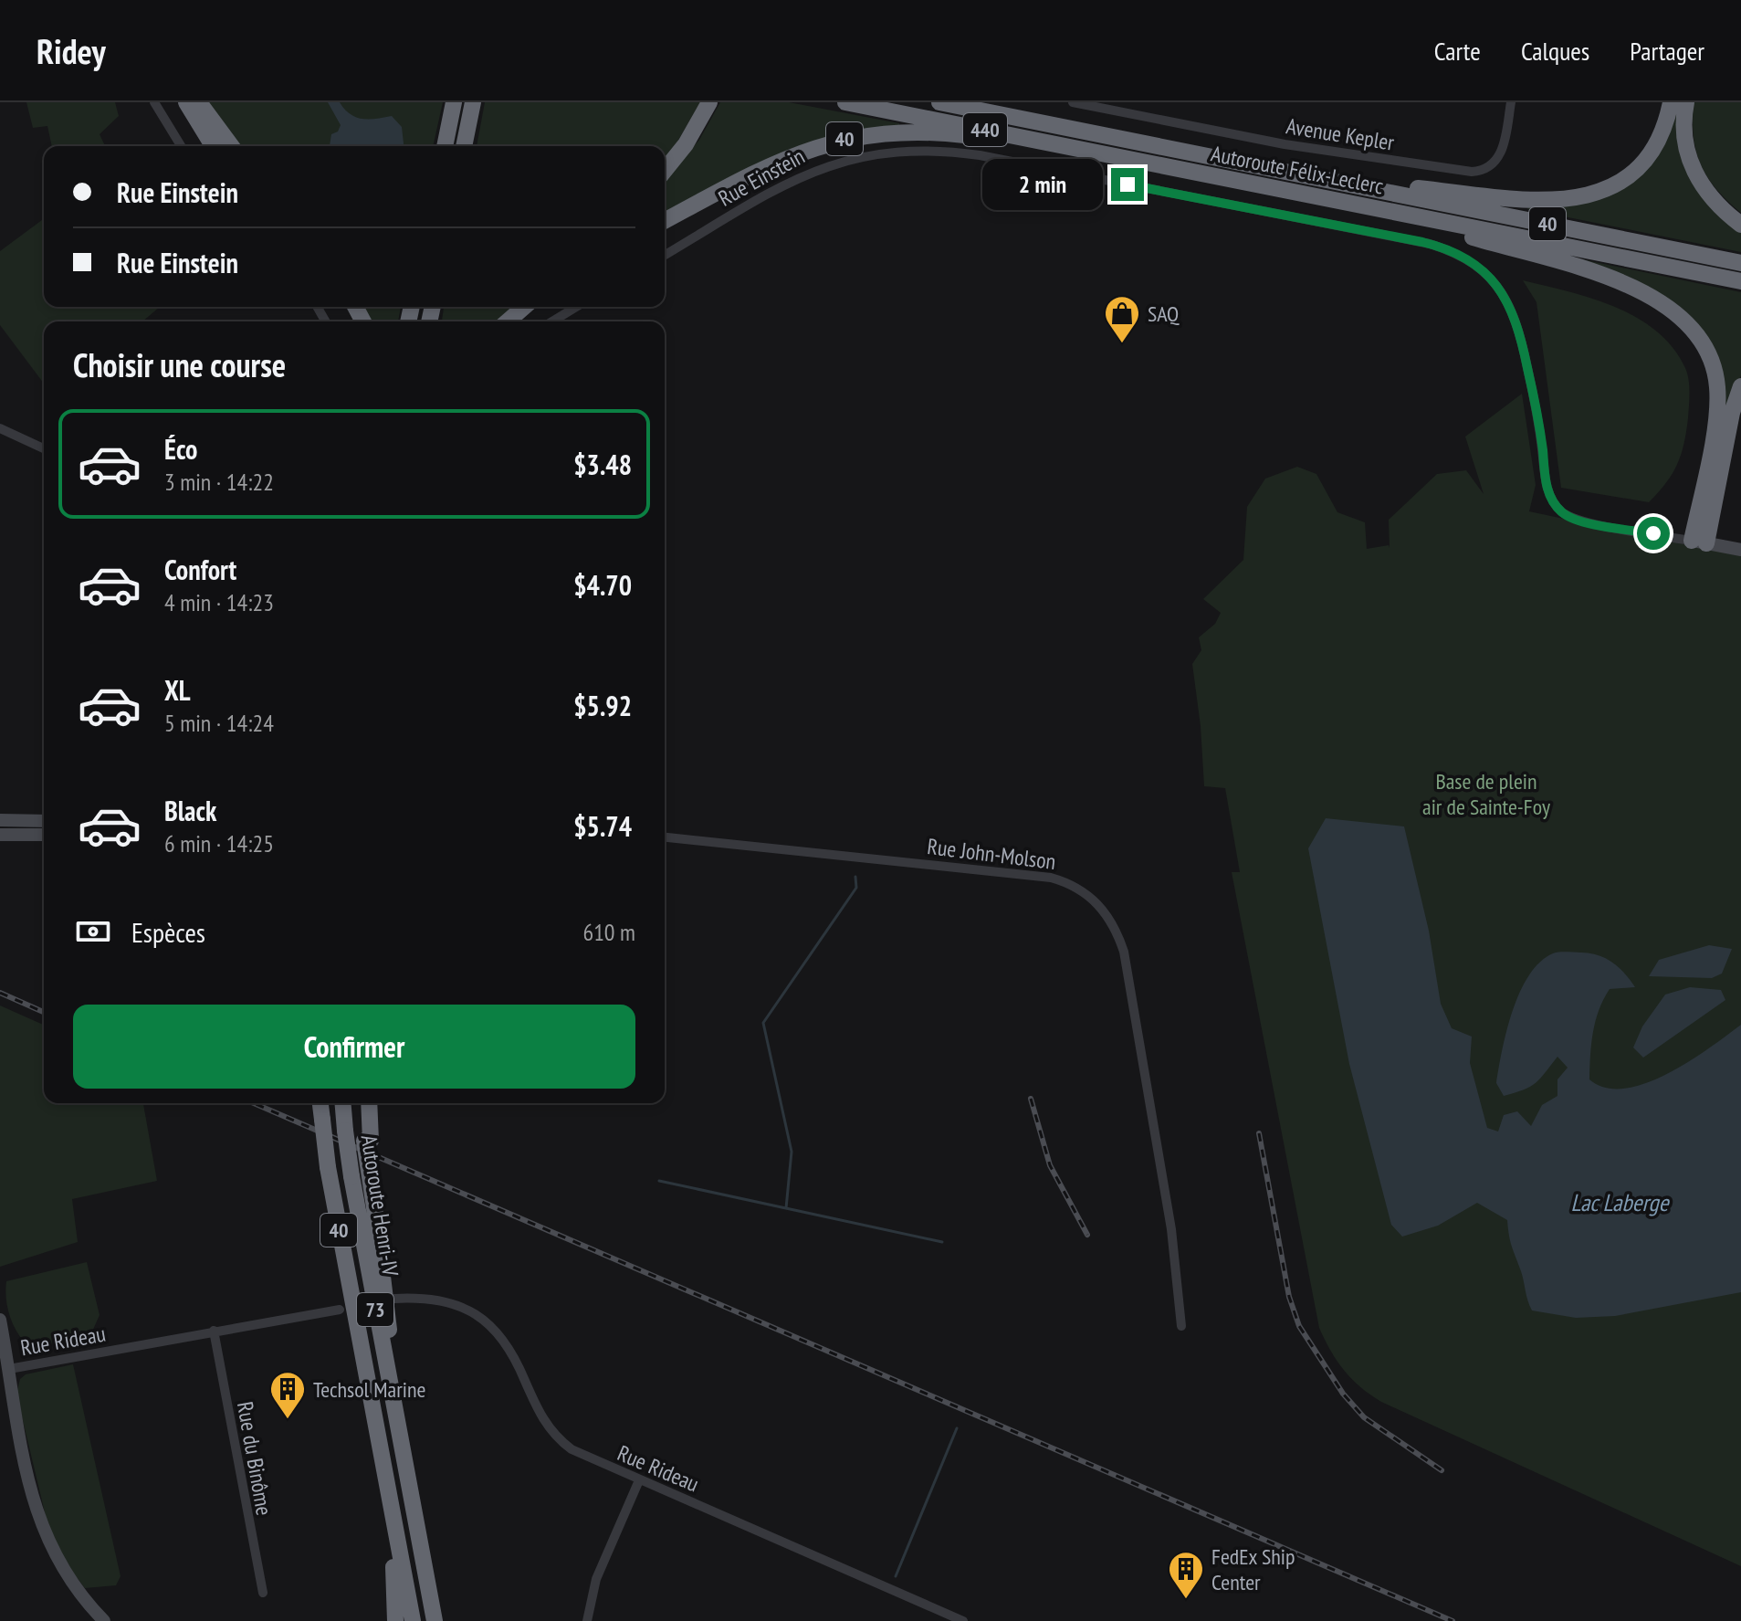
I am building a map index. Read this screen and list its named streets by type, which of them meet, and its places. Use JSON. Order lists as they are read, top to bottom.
{
  "streets": {
    "highway": [
      "440",
      "40",
      "Autoroute Félix-Leclerc",
      "Autoroute Henri-IV",
      "73"
    ],
    "street": [
      "Avenue Kepler",
      "Rue Einstein",
      "Rue John-Molson",
      "Rue Rideau",
      "Rue du Binôme"
    ]
  },
  "crossings": [
    ["40", "Autoroute Félix-Leclerc"],
    ["40", "Autoroute Henri-IV"],
    ["Rue Rideau", "Rue du Binôme"]
  ],
  "water": ["Lac Laberge"],
  "parks": ["Base de plein air de Sainte-Foy"],
  "places": {
    "shop": ["SAQ"],
    "building": ["Techsol Marine", "FedEx Ship Center"]
  },
  "page": {
    "header": "Ridey",
    "nav": ["Carte", "Calques", "Partager"],
    "banner": ["Rue Einstein", "Rue Einstein"],
    "bubble": "2 min",
    "heading": "Choisir une course",
    "list": [
      {
        "name": "Éco",
        "note": "3 min · 14:22",
        "value": "$3.48"
      },
      {
        "name": "Confort",
        "note": "4 min · 14:23",
        "value": "$4.70"
      },
      {
        "name": "XL",
        "note": "5 min · 14:24",
        "value": "$5.92"
      },
      {
        "name": "Black",
        "note": "6 min · 14:25",
        "value": "$5.74"
      }
    ],
    "pay": ["Espèces", "610 m"],
    "buttons": "Confirmer"
  }
}
